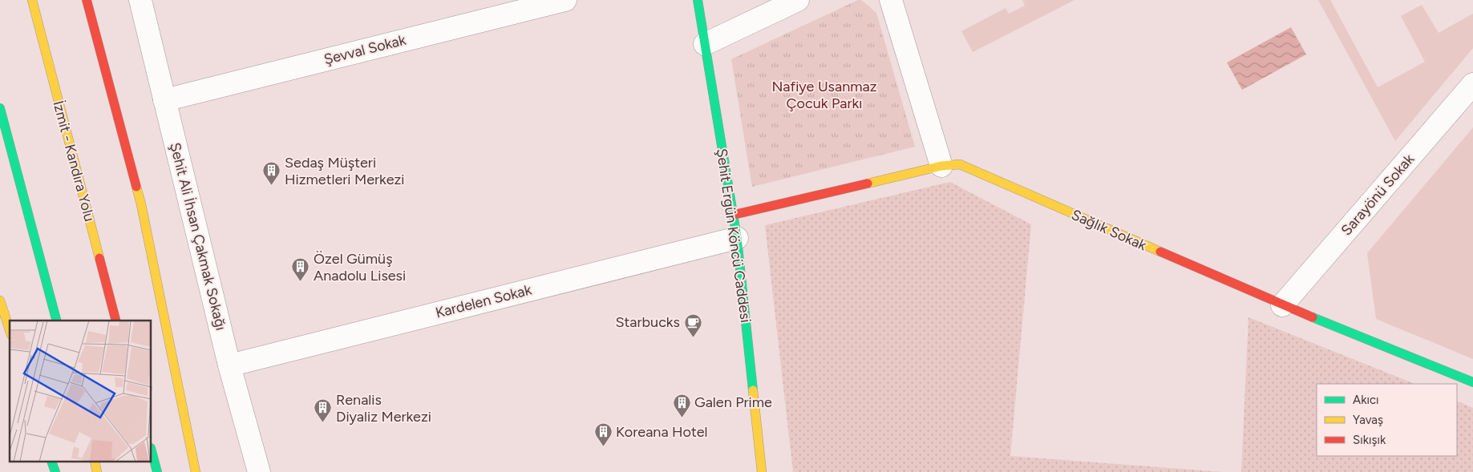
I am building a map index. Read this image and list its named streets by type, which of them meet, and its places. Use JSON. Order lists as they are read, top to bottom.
{
  "streets": {
    "main road": ["İzmit - Kandıra Yolu", "Sağlık Sokak", "Şehit Ergün Köncü Caddesi"],
    "street": [
      "Şevval Sokak",
      "Sarayönü Sokak",
      "Şehit Ali İhsan Çakmak Sokağı",
      "Kardelen Sokak"
    ]
  },
  "crossings": [
    ["Şevval Sokak", "Şehit Ali İhsan Çakmak Sokağı"],
    ["Sarayönü Sokak", "Sağlık Sokak"],
    ["Sağlık Sokak", "Şehit Ergün Köncü Caddesi"],
    ["Şehit Ergün Köncü Caddesi", "Kardelen Sokak"],
    ["Şehit Ali İhsan Çakmak Sokağı", "Kardelen Sokak"]
  ],
  "parks": ["Nafiye Usanmaz Çocuk Parkı"],
  "places": {
    "building": [
      "Sedaş Müşteri Hizmetleri Merkezi",
      "Özel Gümüş Anadolu Lisesi",
      "Galen Prime",
      "Renalis Diyaliz Merkezi",
      "Koreana Hotel"
    ],
    "cafe": ["Starbucks"]
  },
  "legend": ["Akıcı", "Yavaş", "Sıkışık"]
}
